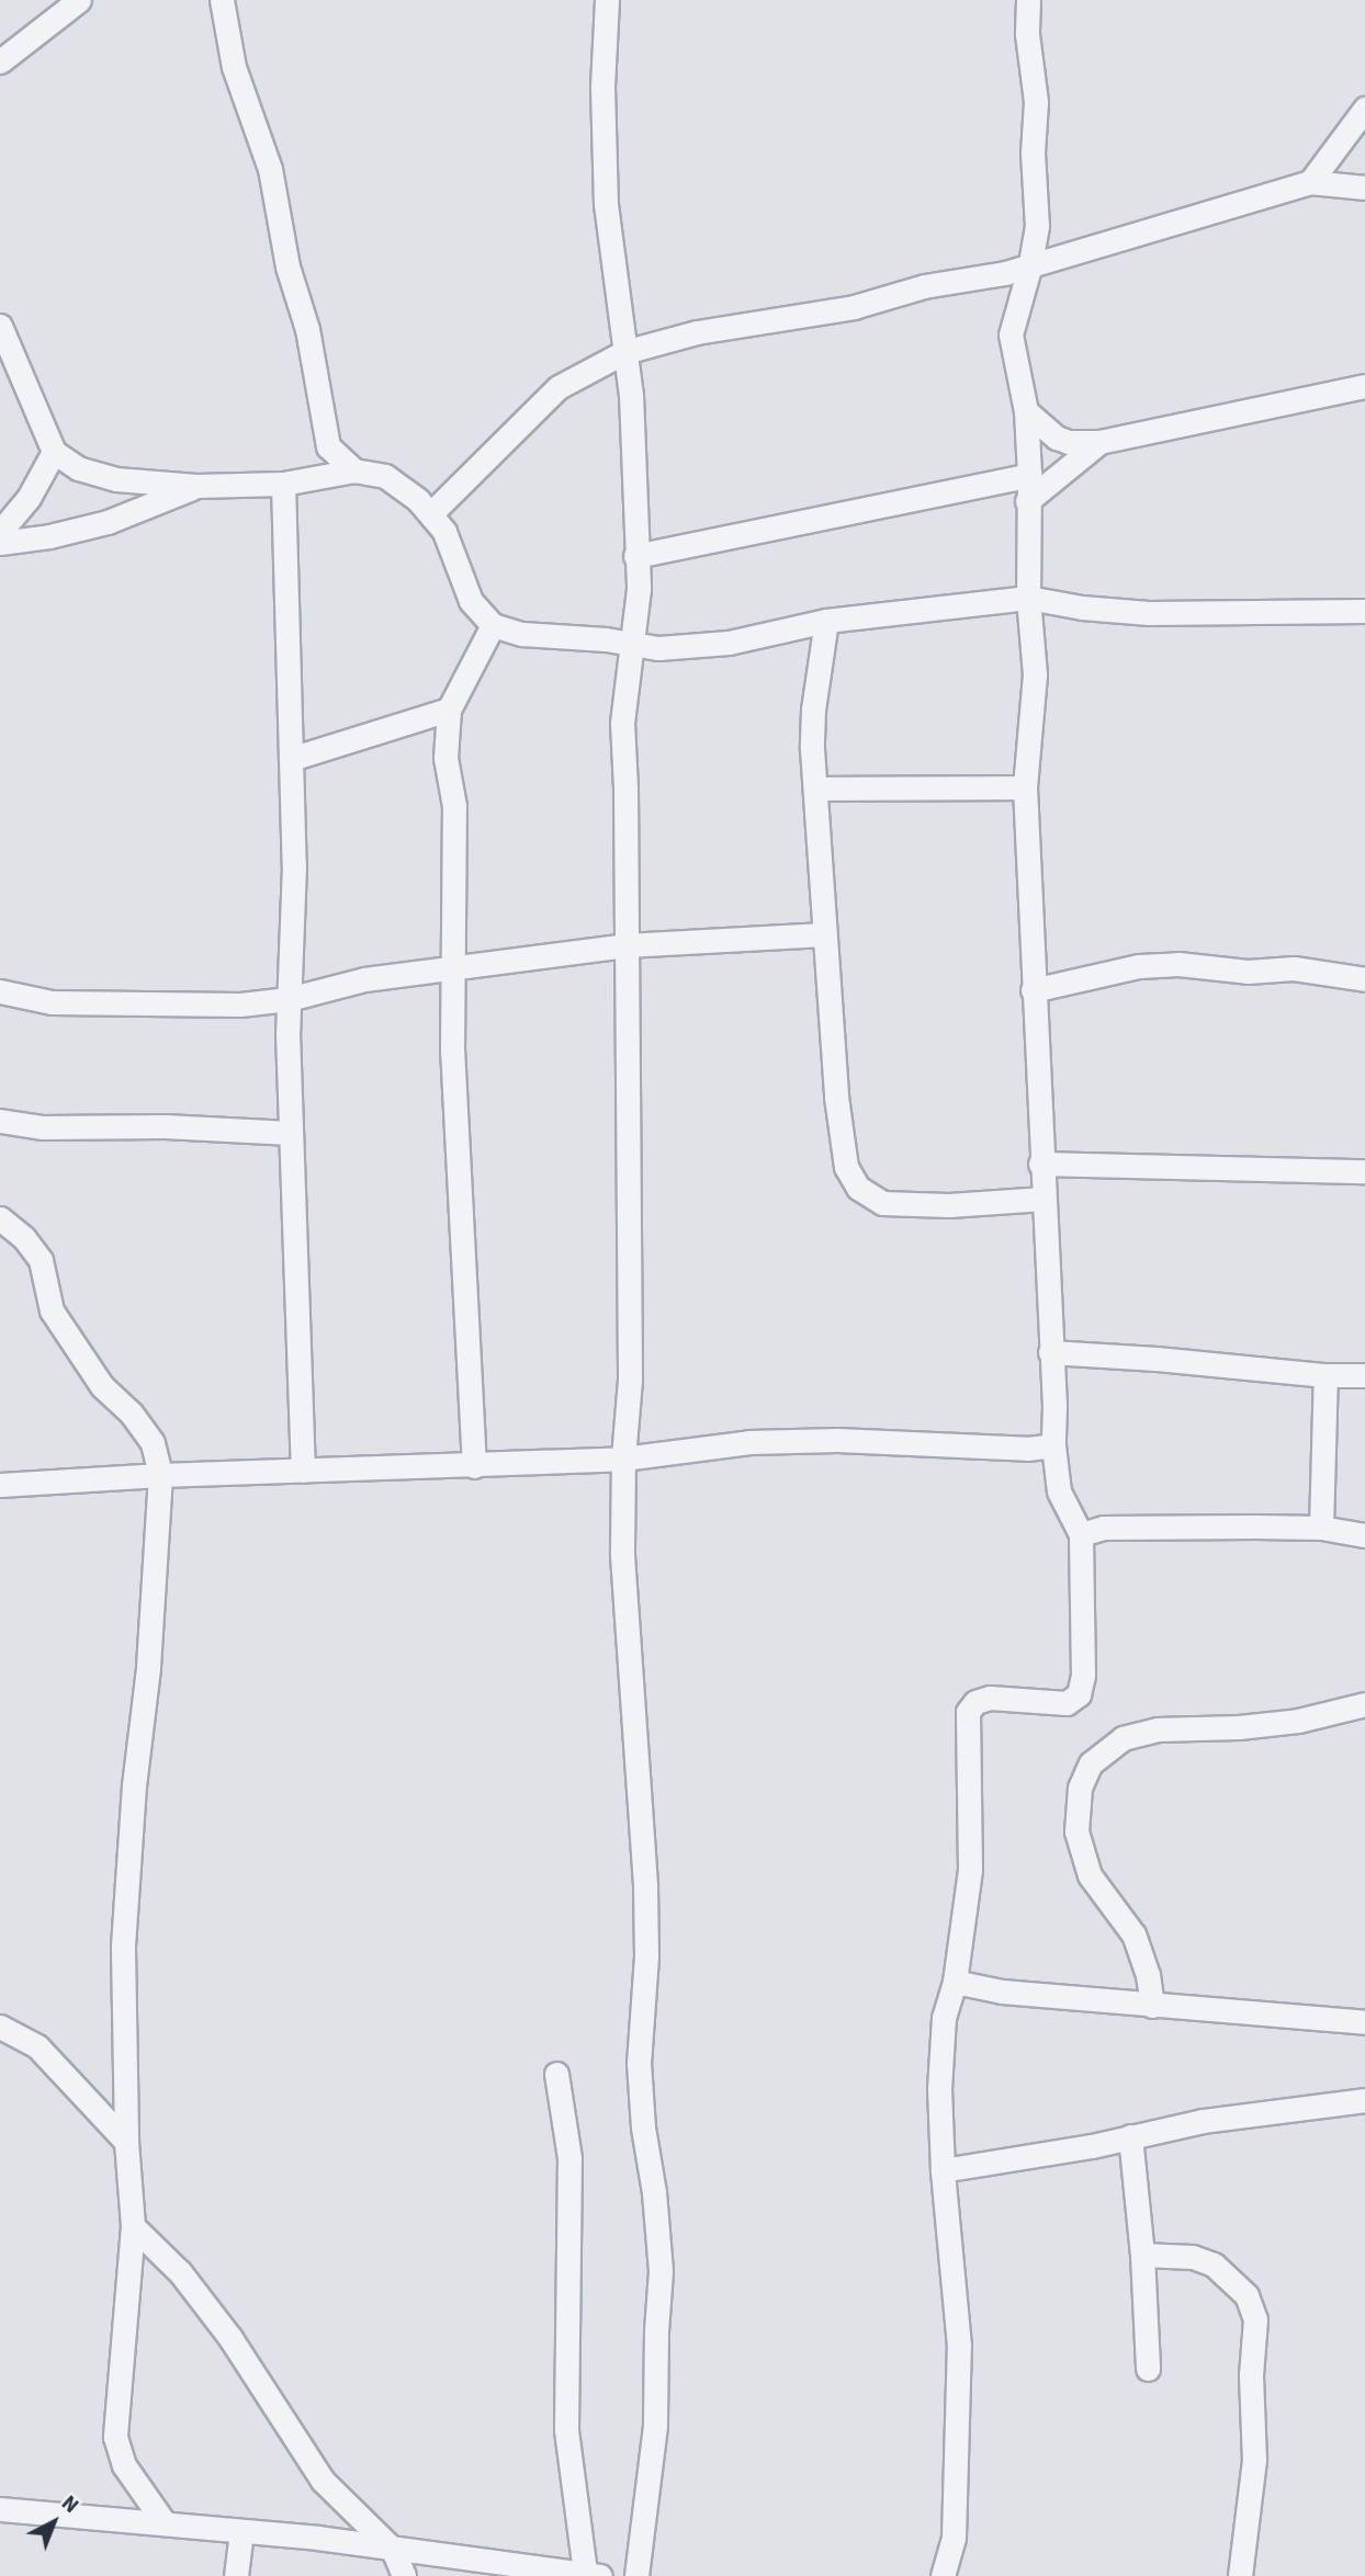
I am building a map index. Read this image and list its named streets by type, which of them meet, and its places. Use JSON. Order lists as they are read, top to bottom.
{
  "north": "top right"
}
